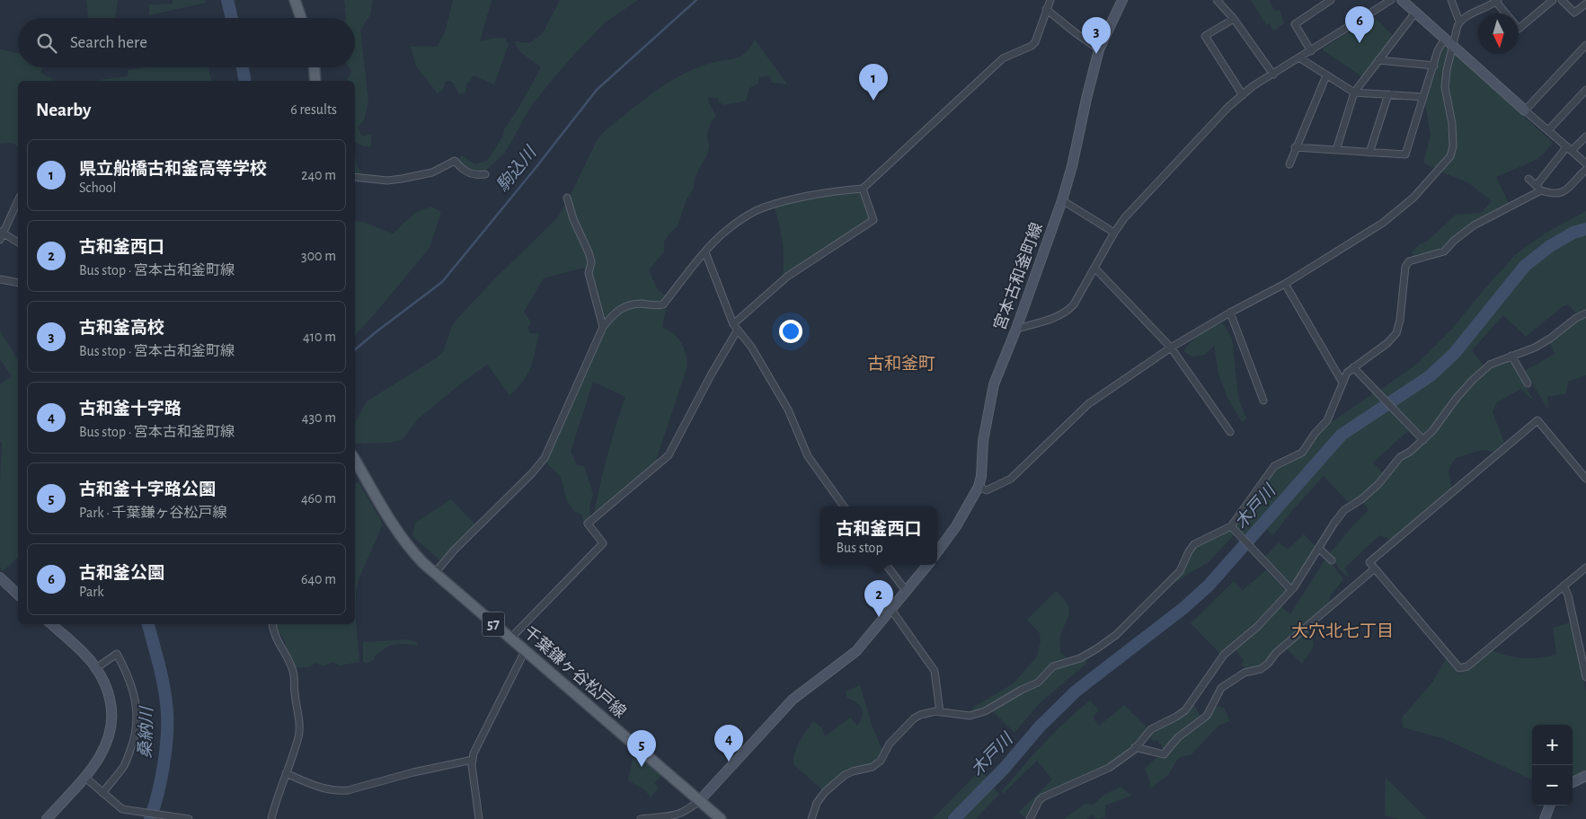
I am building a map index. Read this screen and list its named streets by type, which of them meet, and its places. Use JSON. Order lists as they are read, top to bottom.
{
  "streets": {
    "main road": ["57", "千葉鎌ヶ谷松戸線"],
    "street": ["宮本古和釜町線"]
  },
  "districts": ["古和釜町", "大穴北七丁目"],
  "water": ["駒込川", "木戸川", "桑納川"],
  "north": "bottom",
  "page": {
    "pins": [
      "6",
      "3",
      "1",
      "2",
      "4",
      "5"
    ],
    "search": "Search here",
    "heading": ["Nearby", "6 results"],
    "list": [
      {
        "mark": "1",
        "name": "県立船橋古和釜高等学校",
        "note": "School",
        "value": "240 m"
      },
      {
        "mark": "2",
        "name": "古和釜西口",
        "note": "Bus stop · 宮本古和釜町線",
        "value": "300 m"
      },
      {
        "mark": "3",
        "name": "古和釜高校",
        "note": "Bus stop · 宮本古和釜町線",
        "value": "410 m"
      },
      {
        "mark": "4",
        "name": "古和釜十字路",
        "note": "Bus stop · 宮本古和釜町線",
        "value": "430 m"
      },
      {
        "mark": "5",
        "name": "古和釜十字路公園",
        "note": "Park · 千葉鎌ヶ谷松戸線",
        "value": "460 m"
      },
      {
        "mark": "6",
        "name": "古和釜公園",
        "note": "Park",
        "value": "640 m"
      }
    ],
    "popup": ["古和釜西口", "Bus stop"],
    "map_buttons": ["+", "−"]
  }
}
